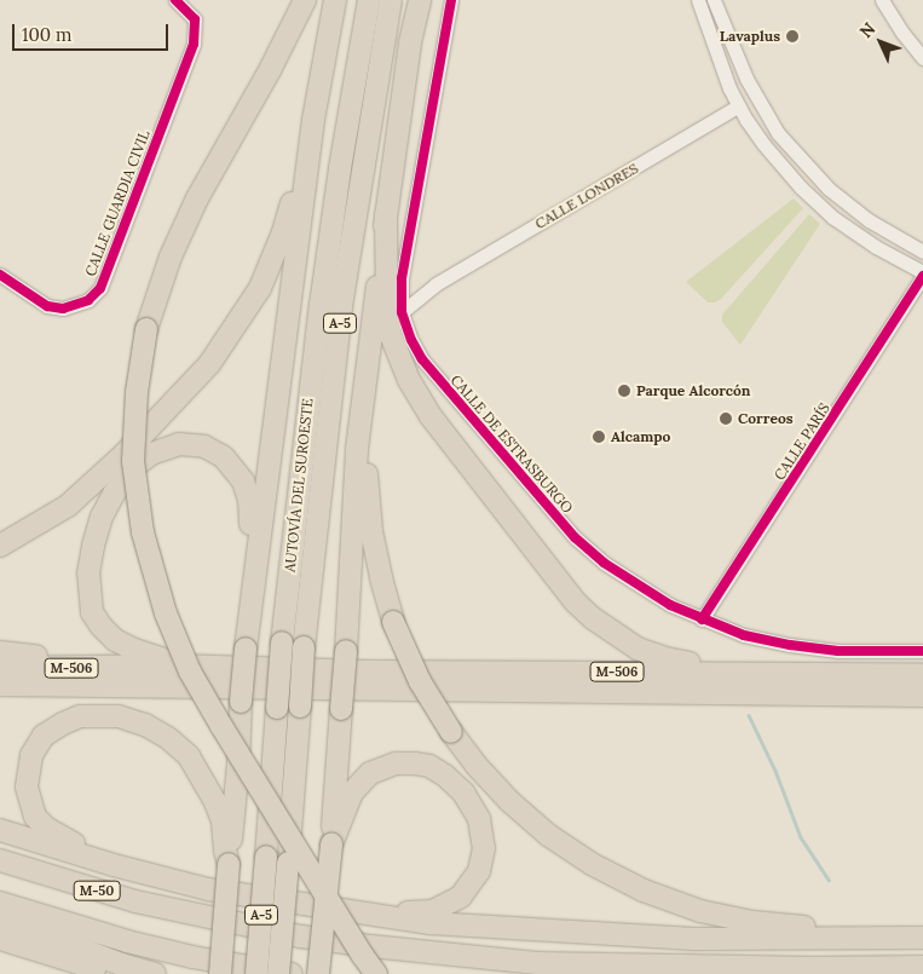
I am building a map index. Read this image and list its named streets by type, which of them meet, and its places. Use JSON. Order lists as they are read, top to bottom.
{
  "streets": {
    "highway": [
      "A-5",
      "AUTOVÍA DEL SUROESTE",
      "M-506",
      "M-50"
    ],
    "street": [
      "CALLE LONDRES",
      "CALLE GUARDIA CIVIL",
      "CALLE PARÍS",
      "CALLE DE ESTRASBURGO"
    ]
  },
  "crossings": [
    ["CALLE LONDRES", "CALLE DE ESTRASBURGO"],
    ["CALLE PARÍS", "CALLE DE ESTRASBURGO"]
  ],
  "places": [
    "Lavaplus",
    "Parque Alcorcón",
    "Correos",
    "Alcampo"
  ],
  "scale_bar": "100 m",
  "north": "top left"
}
